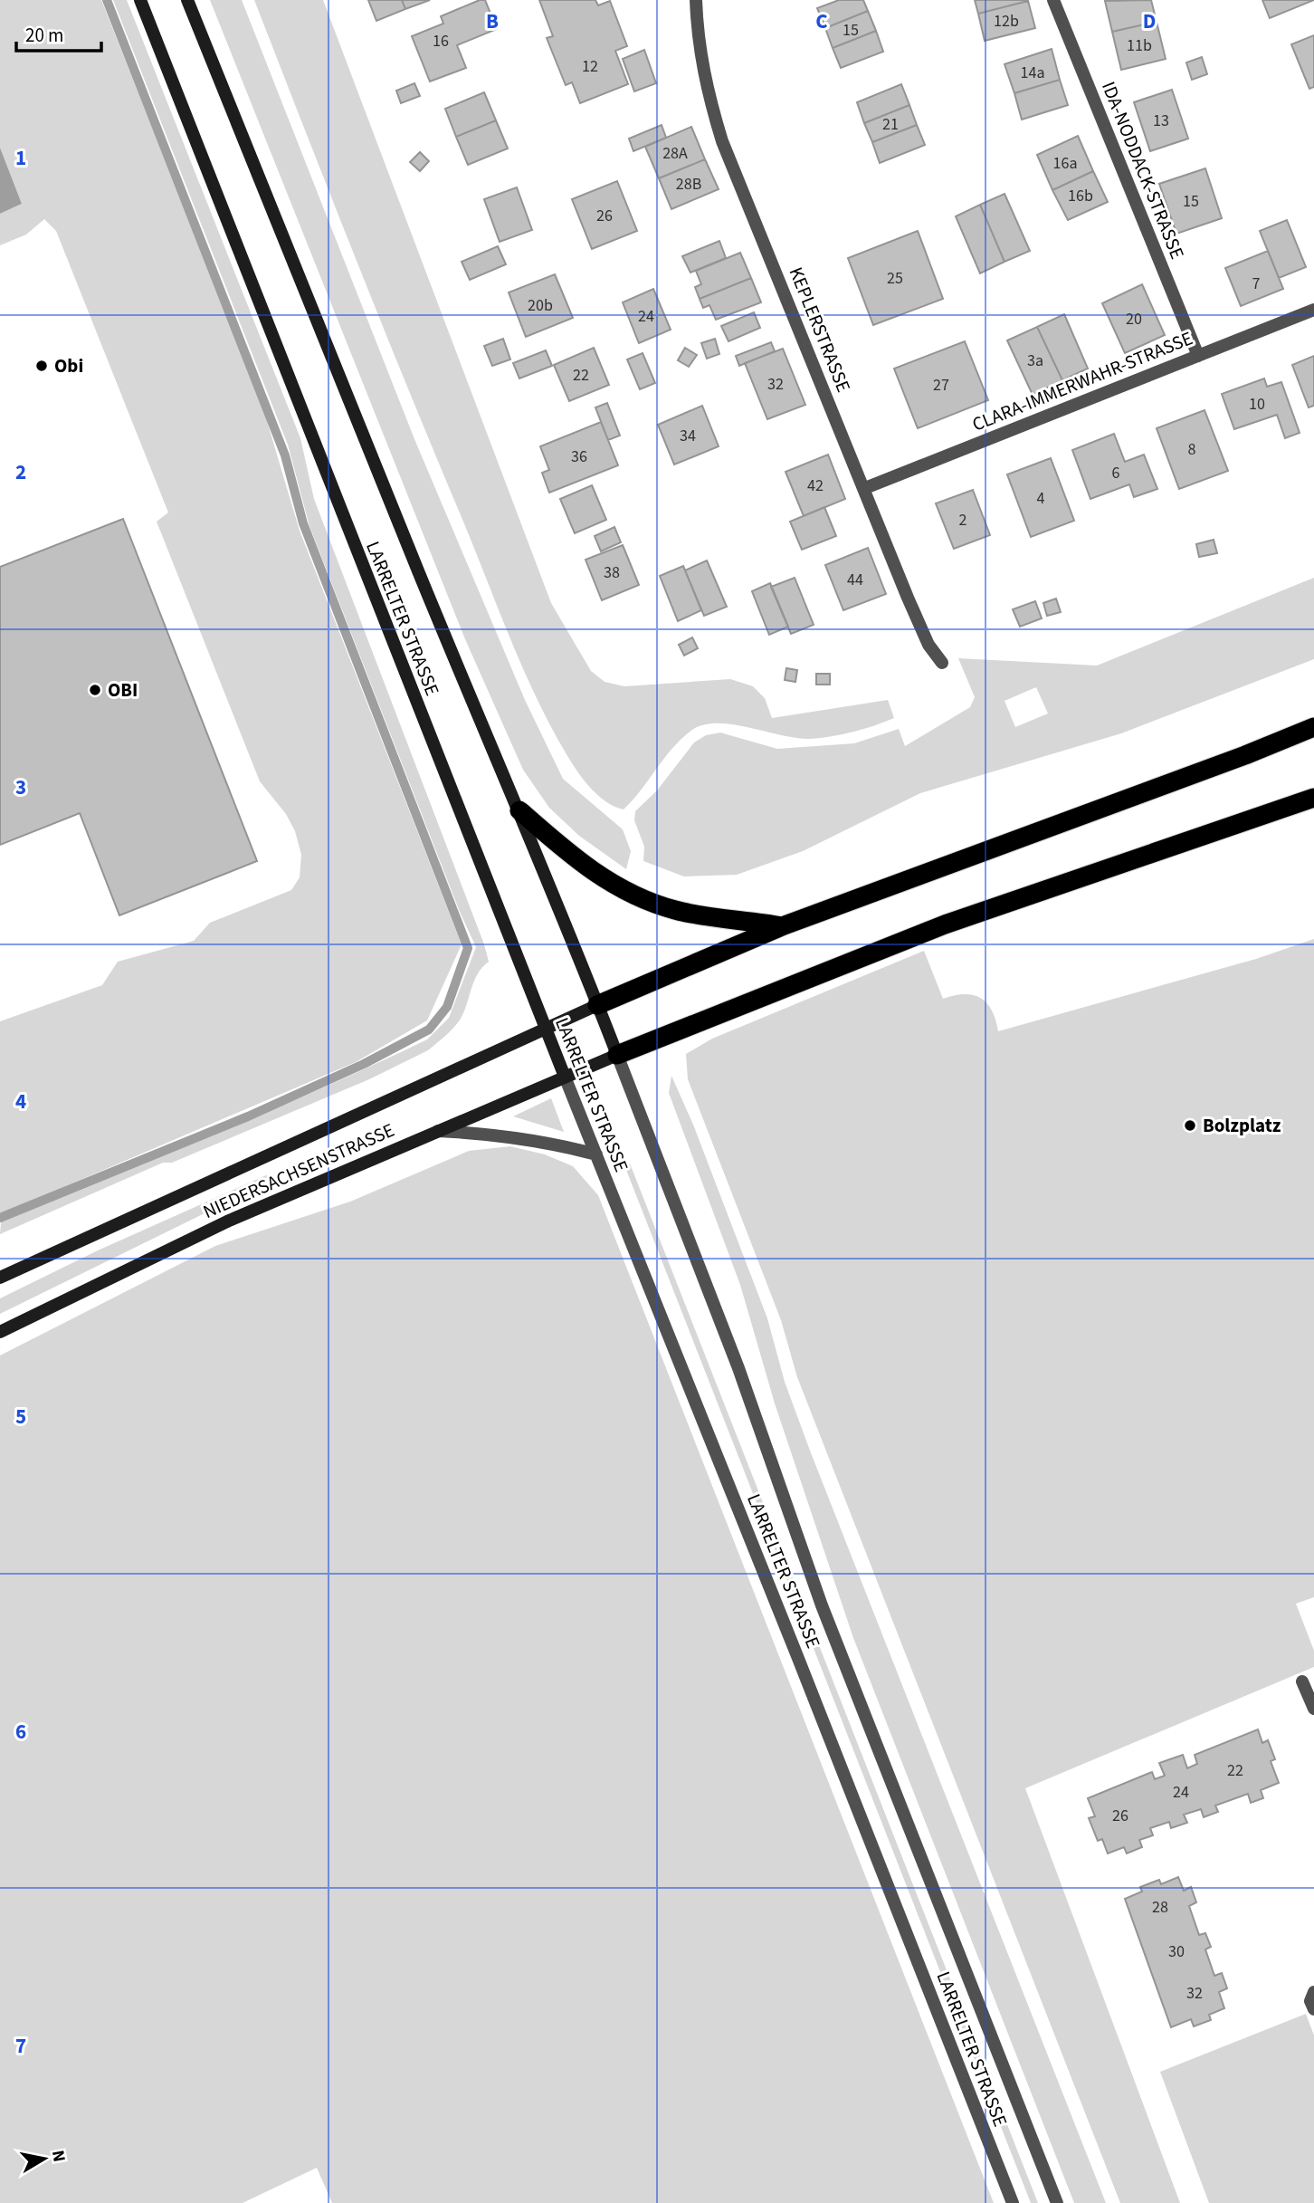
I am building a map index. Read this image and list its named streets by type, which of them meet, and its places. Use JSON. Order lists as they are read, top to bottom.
{
  "streets": {
    "main road": ["LARRELTER STRASSE", "NIEDERSACHSENSTRASSE"],
    "street": ["IDA-NODDACK-STRASSE", "KEPLERSTRASSE", "CLARA-IMMERWAHR-STRASSE"]
  },
  "crossings": [
    ["IDA-NODDACK-STRASSE", "CLARA-IMMERWAHR-STRASSE"],
    ["KEPLERSTRASSE", "CLARA-IMMERWAHR-STRASSE"],
    ["LARRELTER STRASSE", "NIEDERSACHSENSTRASSE"]
  ],
  "places": ["Obi", "OBI", "Bolzplatz"],
  "house_numbers": [
    "12b",
    "15",
    "16",
    "11b",
    "12",
    "14a",
    "13",
    "21",
    "28A",
    "16a",
    "28B",
    "16b",
    "15",
    "26",
    "25",
    "7",
    "20b",
    "24",
    "20",
    "3a",
    "22",
    "32",
    "27",
    "10",
    "34",
    "8",
    "36",
    "6",
    "42",
    "4",
    "2",
    "38",
    "44",
    "22",
    "24",
    "26",
    "28",
    "30",
    "32"
  ],
  "scale_bar": "20 m",
  "north": "right",
  "grid": {
    "columns": ["B", "C", "D"],
    "rows": [
      "1",
      "2",
      "3",
      "4",
      "5",
      "6",
      "7"
    ]
  }
}
